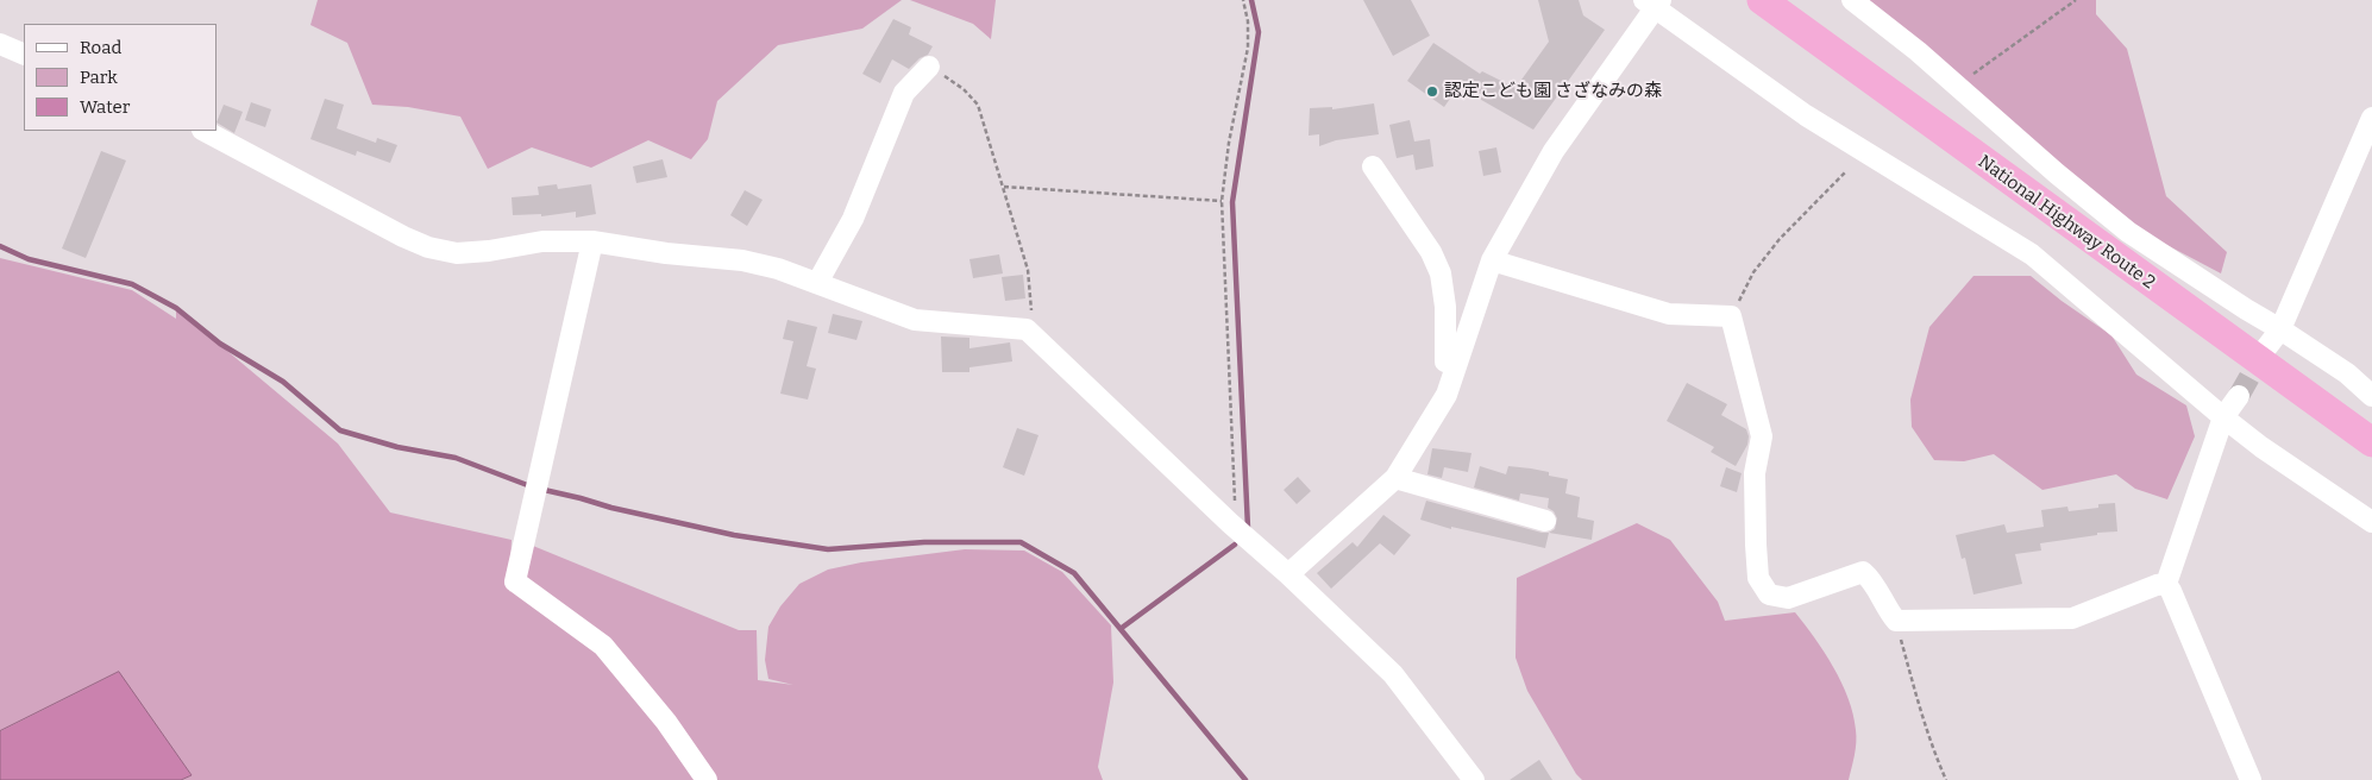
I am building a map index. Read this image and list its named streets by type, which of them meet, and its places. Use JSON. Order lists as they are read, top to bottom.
{
  "streets": {
    "highway": ["National Highway Route 2"]
  },
  "places": ["認定こども園 さざなみの森"],
  "legend": ["Road", "Park", "Water"]
}
